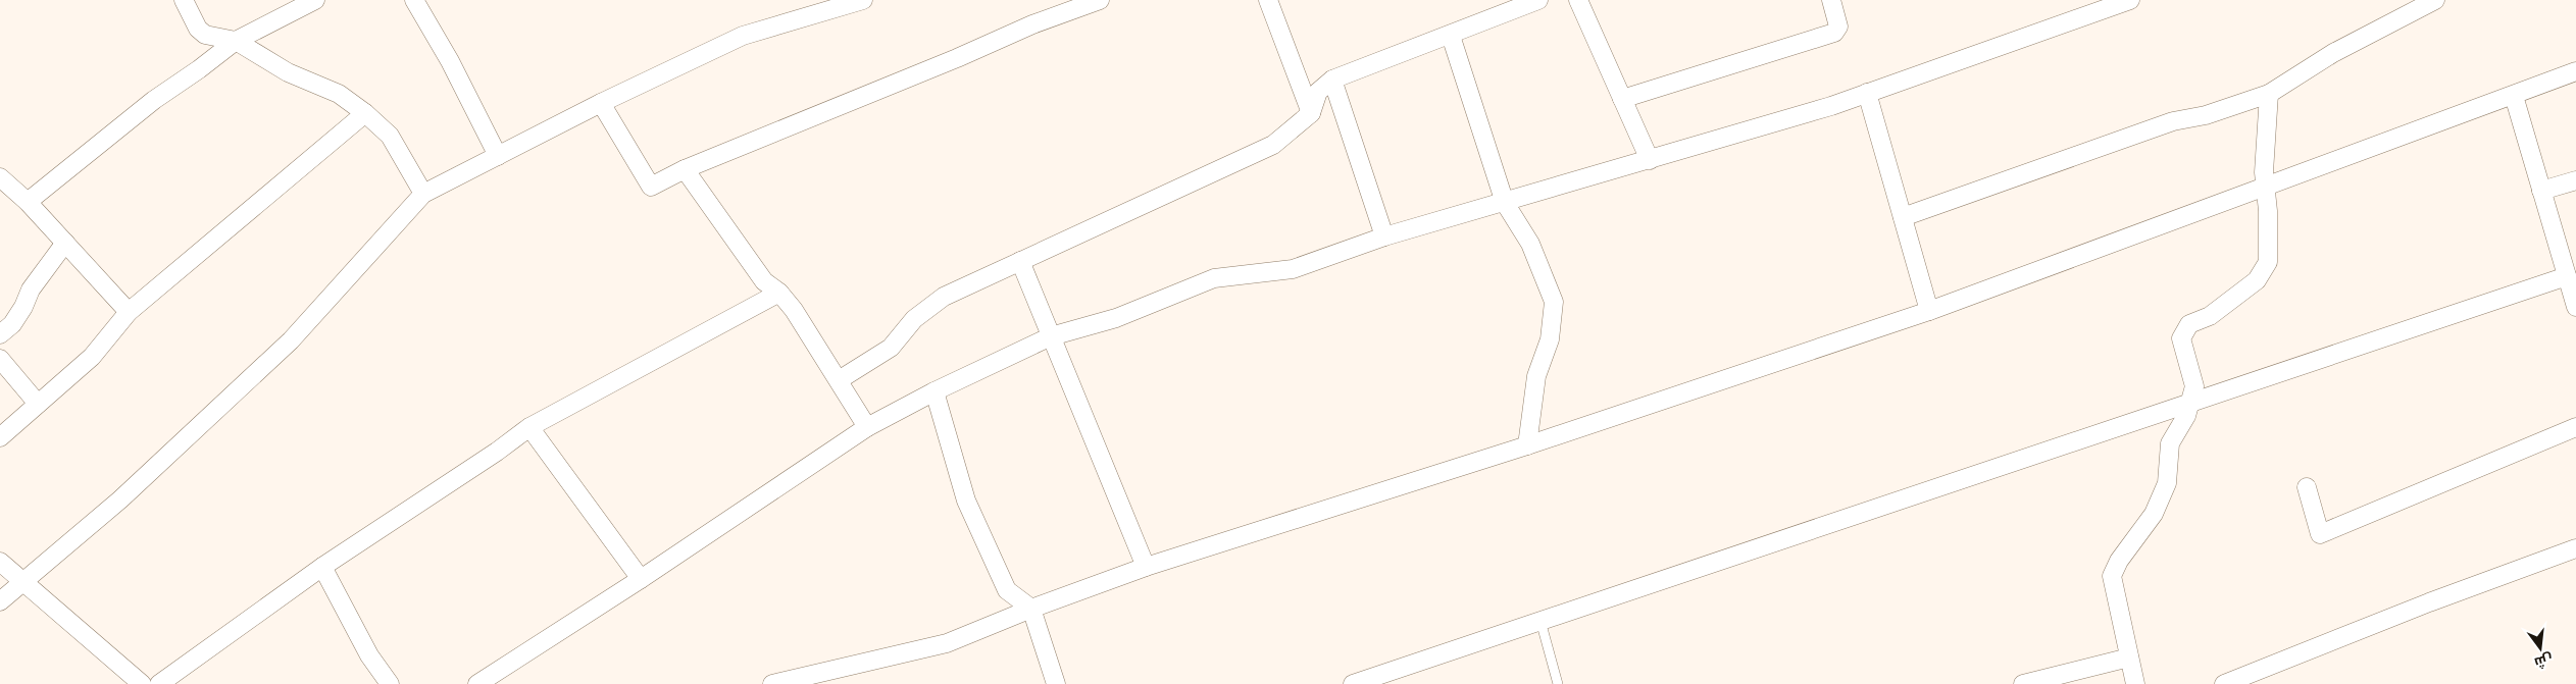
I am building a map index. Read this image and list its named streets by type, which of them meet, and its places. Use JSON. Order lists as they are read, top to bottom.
{
  "north": "bottom"
}
